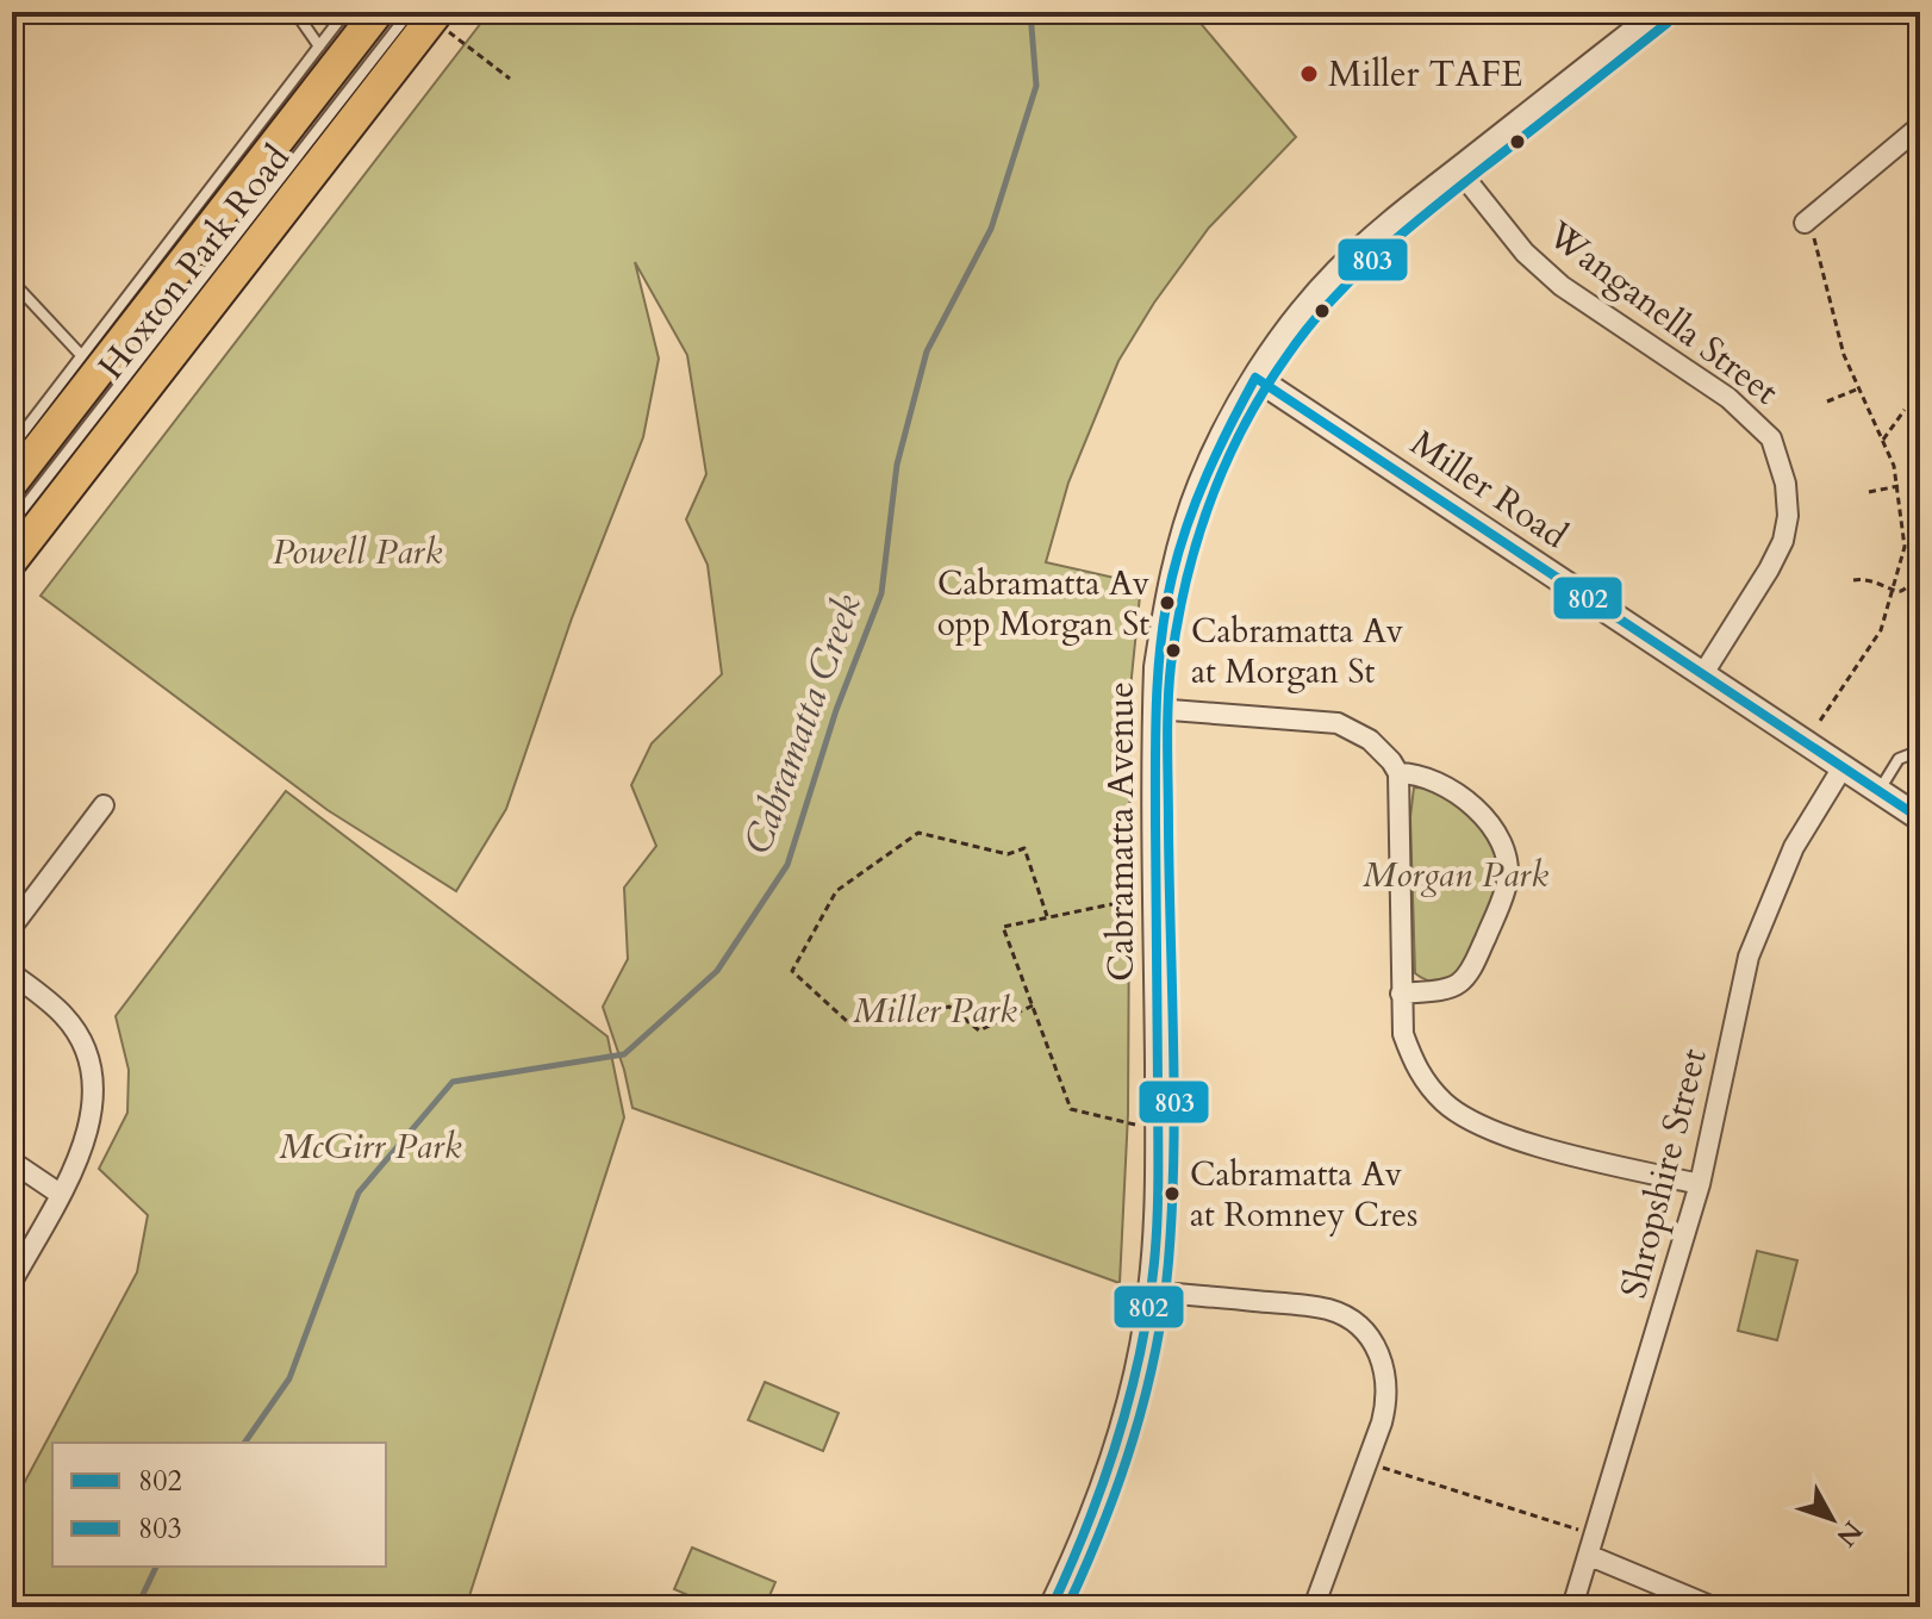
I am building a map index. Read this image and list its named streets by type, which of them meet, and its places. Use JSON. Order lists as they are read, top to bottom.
{
  "streets": {
    "main road": ["Hoxton Park Road"],
    "street": [
      "Wanganella Street",
      "Miller Road",
      "Cabramatta Avenue",
      "Shropshire Street"
    ]
  },
  "crossings": [
    ["Wanganella Street", "Miller Road"],
    ["Wanganella Street", "Cabramatta Avenue"],
    ["Miller Road", "Cabramatta Avenue"],
    ["Miller Road", "Shropshire Street"]
  ],
  "water": ["Cabramatta Creek"],
  "parks": [
    "Powell Park",
    "Morgan Park",
    "Miller Park",
    "McGirr Park"
  ],
  "places": [
    "Miller TAFE",
    "Cabramatta Av opp Morgan St",
    "Cabramatta Av at Morgan St",
    "Cabramatta Av at Romney Cres"
  ],
  "lines": ["transit line 803", "transit line 802"],
  "legend": ["802", "803"],
  "north": "bottom right"
}
